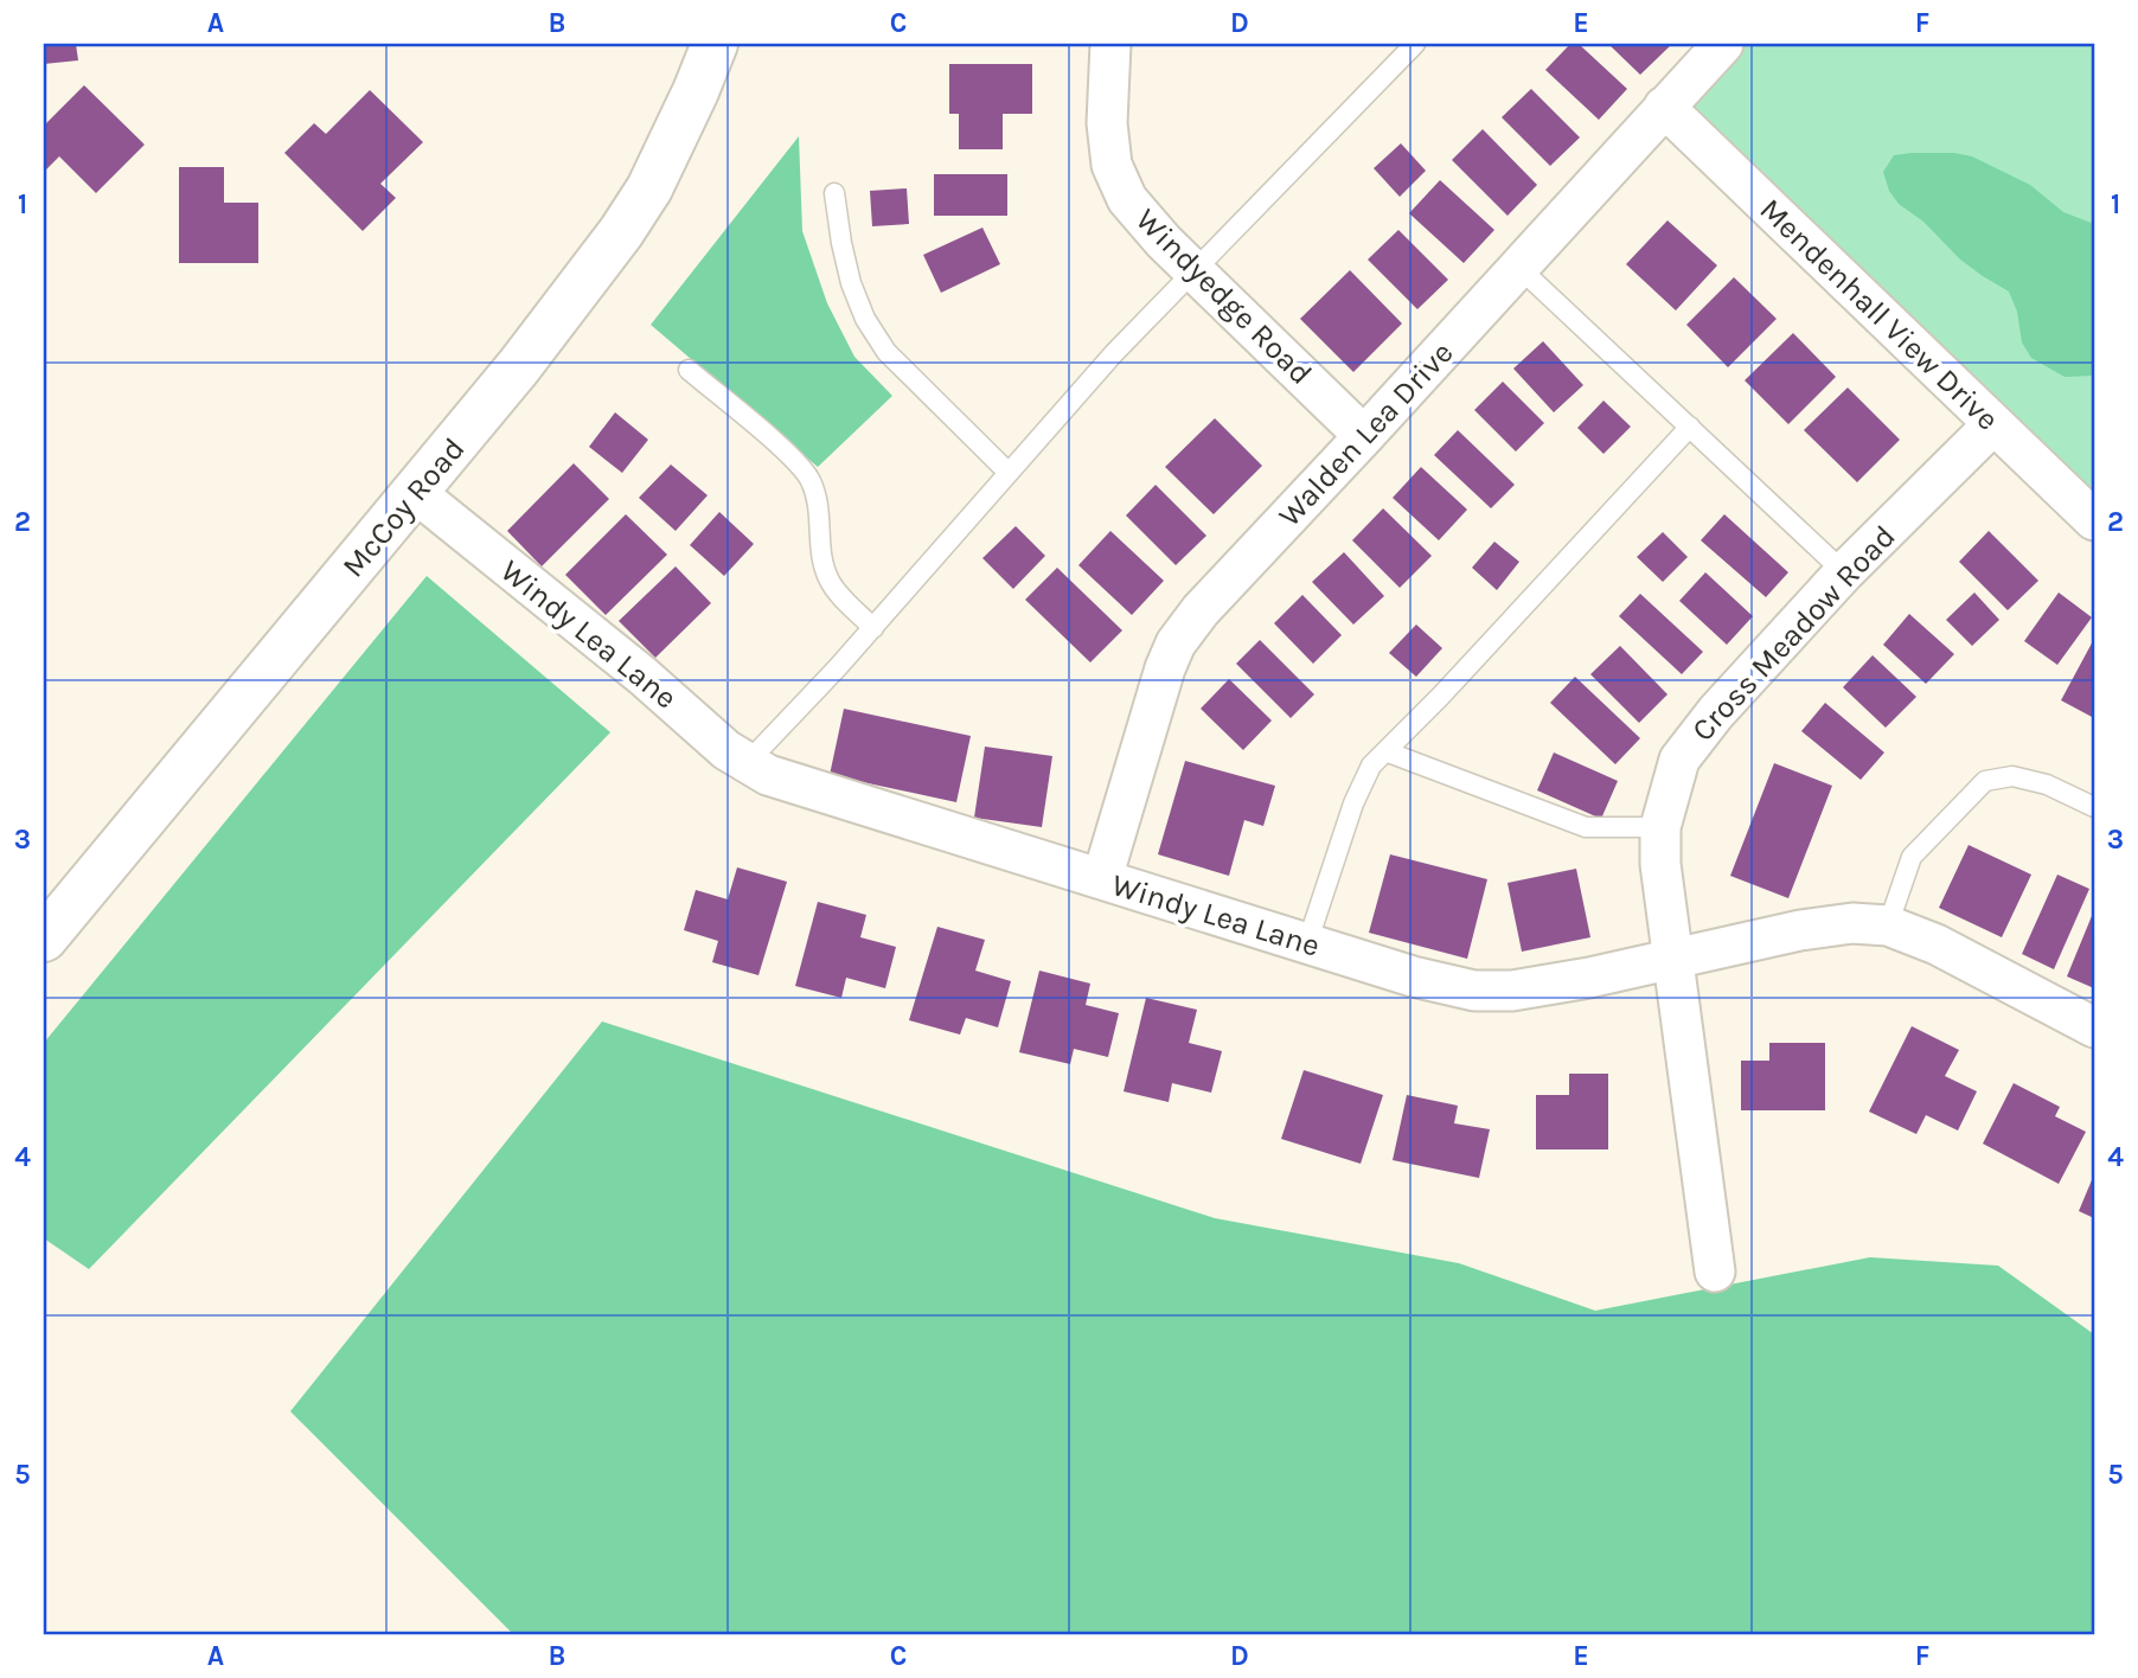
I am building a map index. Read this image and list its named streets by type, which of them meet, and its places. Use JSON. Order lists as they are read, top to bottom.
{
  "streets": {
    "main road": ["McCoy Road"],
    "street": [
      "Windyedge Road",
      "Mendenhall View Drive",
      "Walden Lea Drive",
      "Cross Meadow Road",
      "Windy Lea Lane"
    ]
  },
  "crossings": [
    ["Windyedge Road", "Walden Lea Drive"],
    ["Mendenhall View Drive", "Walden Lea Drive"],
    ["Mendenhall View Drive", "Cross Meadow Road"],
    ["Walden Lea Drive", "Windy Lea Lane"],
    ["McCoy Road", "Windy Lea Lane"],
    ["Cross Meadow Road", "Windy Lea Lane"]
  ],
  "grid": {
    "columns": [
      "A",
      "B",
      "C",
      "D",
      "E",
      "F"
    ],
    "rows": [
      "1",
      "2",
      "3",
      "4",
      "5"
    ]
  }
}
